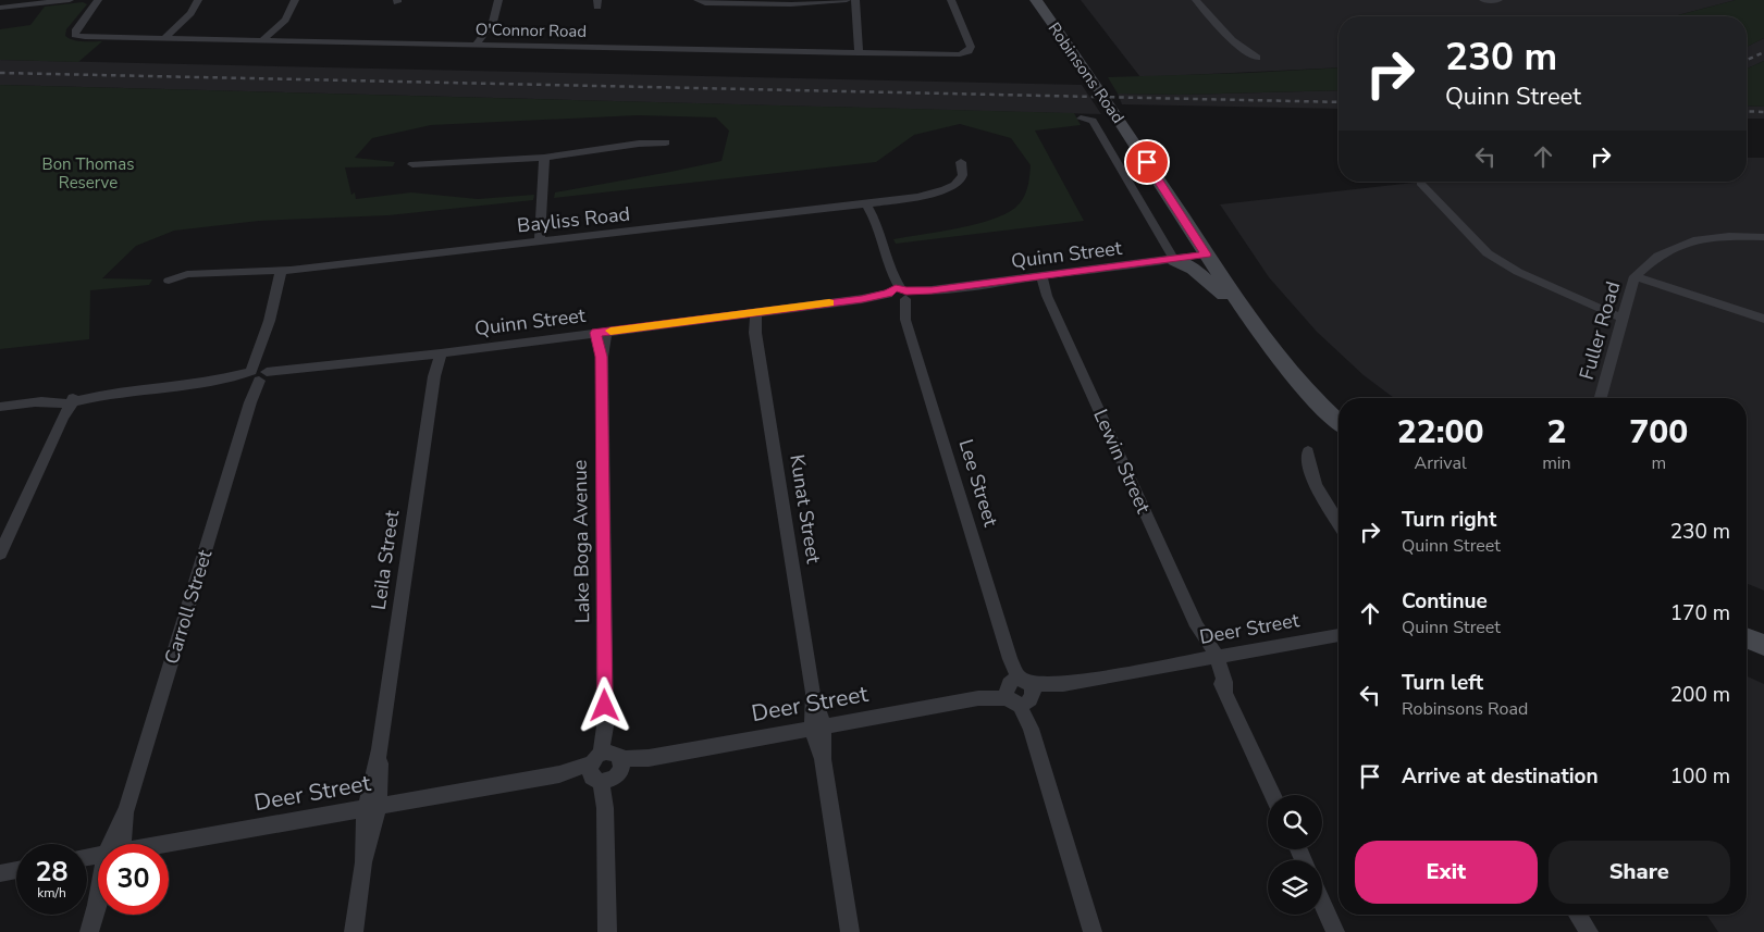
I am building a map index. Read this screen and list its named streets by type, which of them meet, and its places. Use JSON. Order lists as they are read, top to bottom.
{
  "streets": {
    "main road": ["Robinsons Road"],
    "street": [
      "O'Connor Road",
      "Bayliss Road",
      "Quinn Street",
      "Fuller Road",
      "Lewin Street",
      "Lee Street",
      "Kunat Street",
      "Lake Boga Avenue",
      "Leila Street",
      "Carroll Street",
      "Deer Street"
    ]
  },
  "crossings": [
    ["Robinsons Road", "Quinn Street"],
    ["Quinn Street", "Lewin Street"],
    ["Quinn Street", "Lee Street"],
    ["Quinn Street", "Kunat Street"],
    ["Quinn Street", "Lake Boga Avenue"],
    ["Quinn Street", "Leila Street"],
    ["Quinn Street", "Carroll Street"],
    ["Lewin Street", "Deer Street"],
    ["Lee Street", "Deer Street"],
    ["Kunat Street", "Deer Street"],
    ["Lake Boga Avenue", "Deer Street"],
    ["Leila Street", "Deer Street"]
  ],
  "parks": ["Bon Thomas Reserve"],
  "page": {
    "turn": ["230 m", "Quinn Street"],
    "eta": [
      "22:00",
      "Arrival",
      "2",
      "min",
      "700",
      "m"
    ],
    "list": [
      {
        "name": "Turn right",
        "note": "Quinn Street",
        "value": "230 m"
      },
      {
        "name": "Continue",
        "note": "Quinn Street",
        "value": "170 m"
      },
      {
        "name": "Turn left",
        "note": "Robinsons Road",
        "value": "200 m"
      },
      {
        "name": "Arrive at destination",
        "value": "100 m"
      }
    ],
    "buttons": ["Exit", "Share"],
    "speed": "28 km/h",
    "limit": "30"
  }
}
